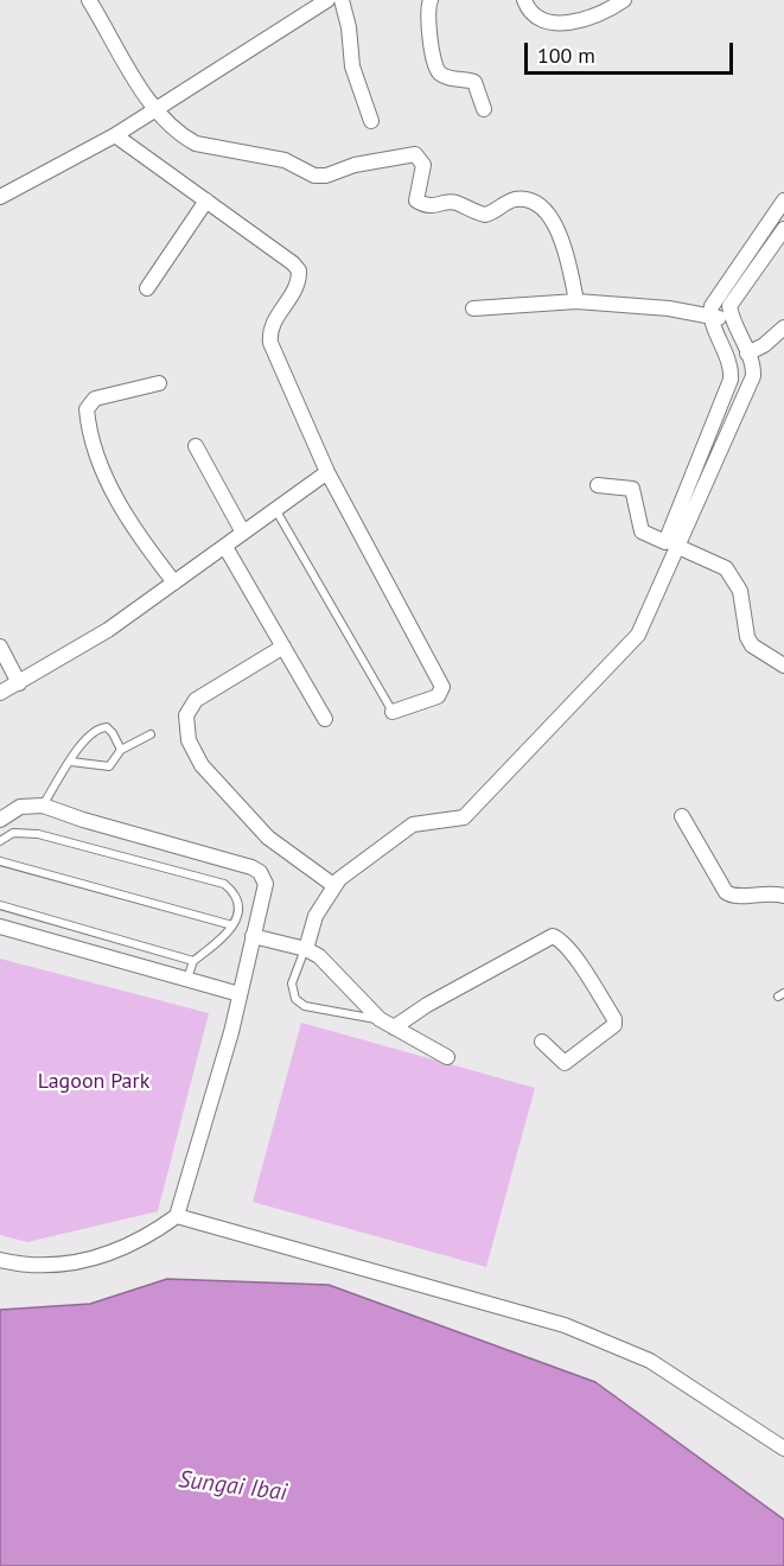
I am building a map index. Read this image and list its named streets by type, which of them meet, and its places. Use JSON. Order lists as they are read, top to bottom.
{
  "water": ["Sungai Ibai"],
  "parks": ["Lagoon Park"],
  "scale_bar": "100 m"
}
